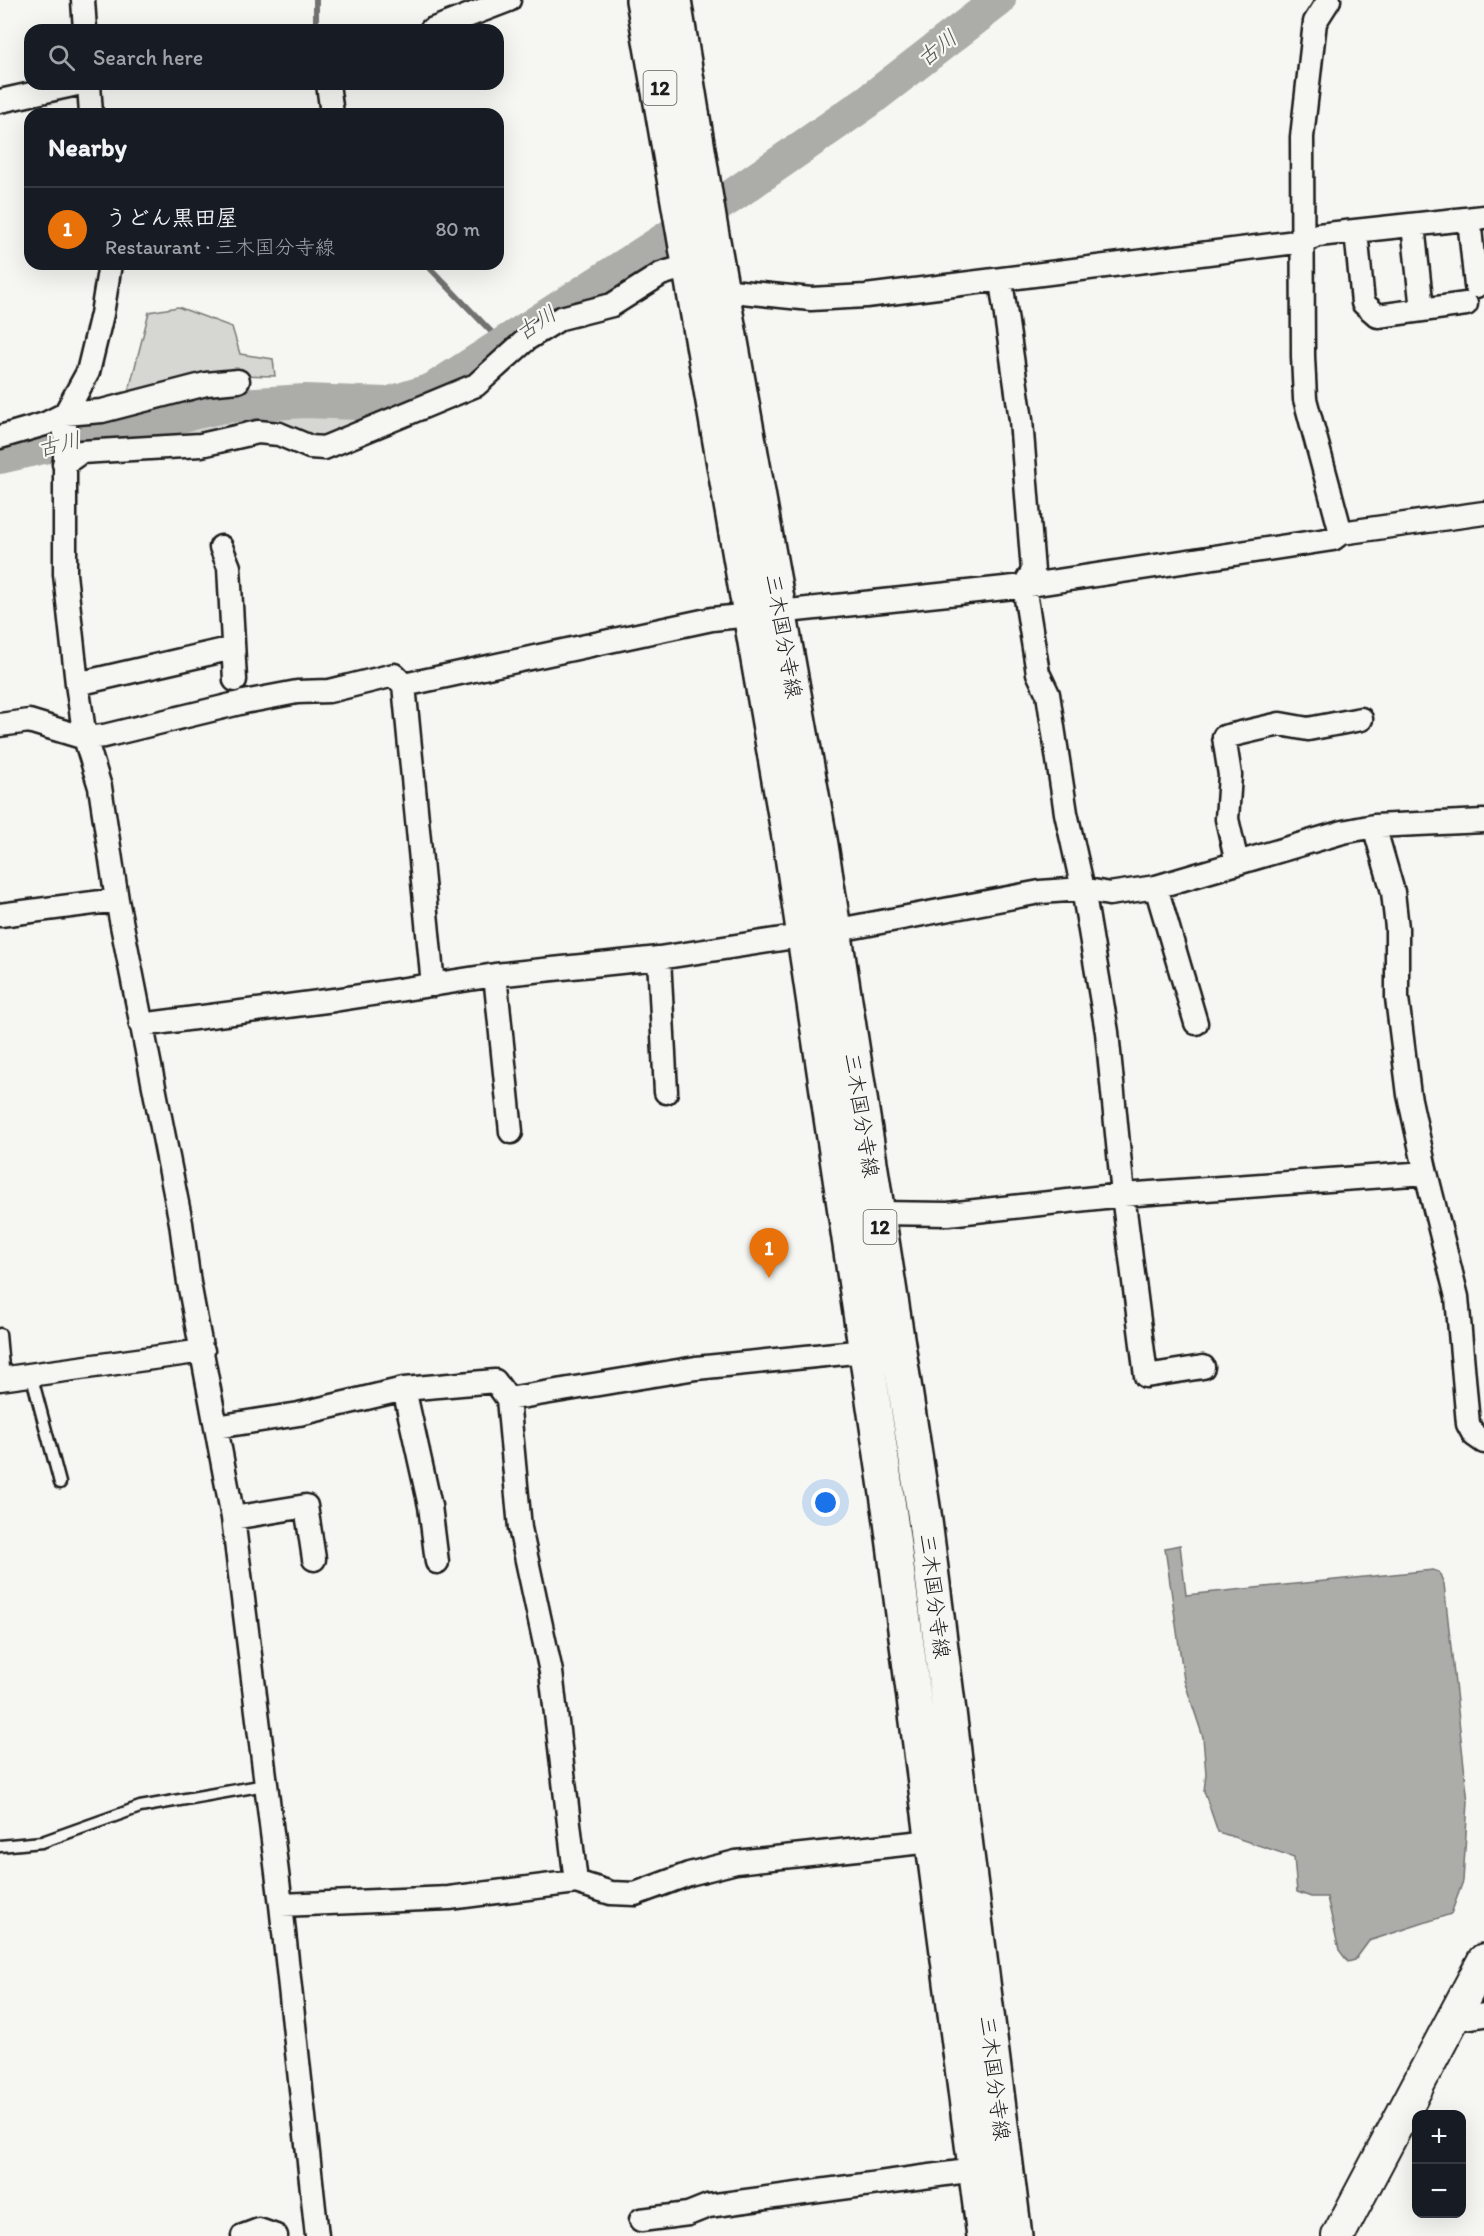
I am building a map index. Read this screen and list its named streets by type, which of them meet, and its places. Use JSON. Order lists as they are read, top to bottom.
{
  "streets": {
    "main road": ["12", "三木国分寺線"]
  },
  "water": ["古川"],
  "page": {
    "search": "Search here",
    "heading": "Nearby",
    "list": [
      {
        "mark": "1",
        "name": "うどん黒田屋",
        "note": "Restaurant · 三木国分寺線",
        "value": "80 m"
      }
    ],
    "pins": "1",
    "map_buttons": ["+", "−"]
  }
}
